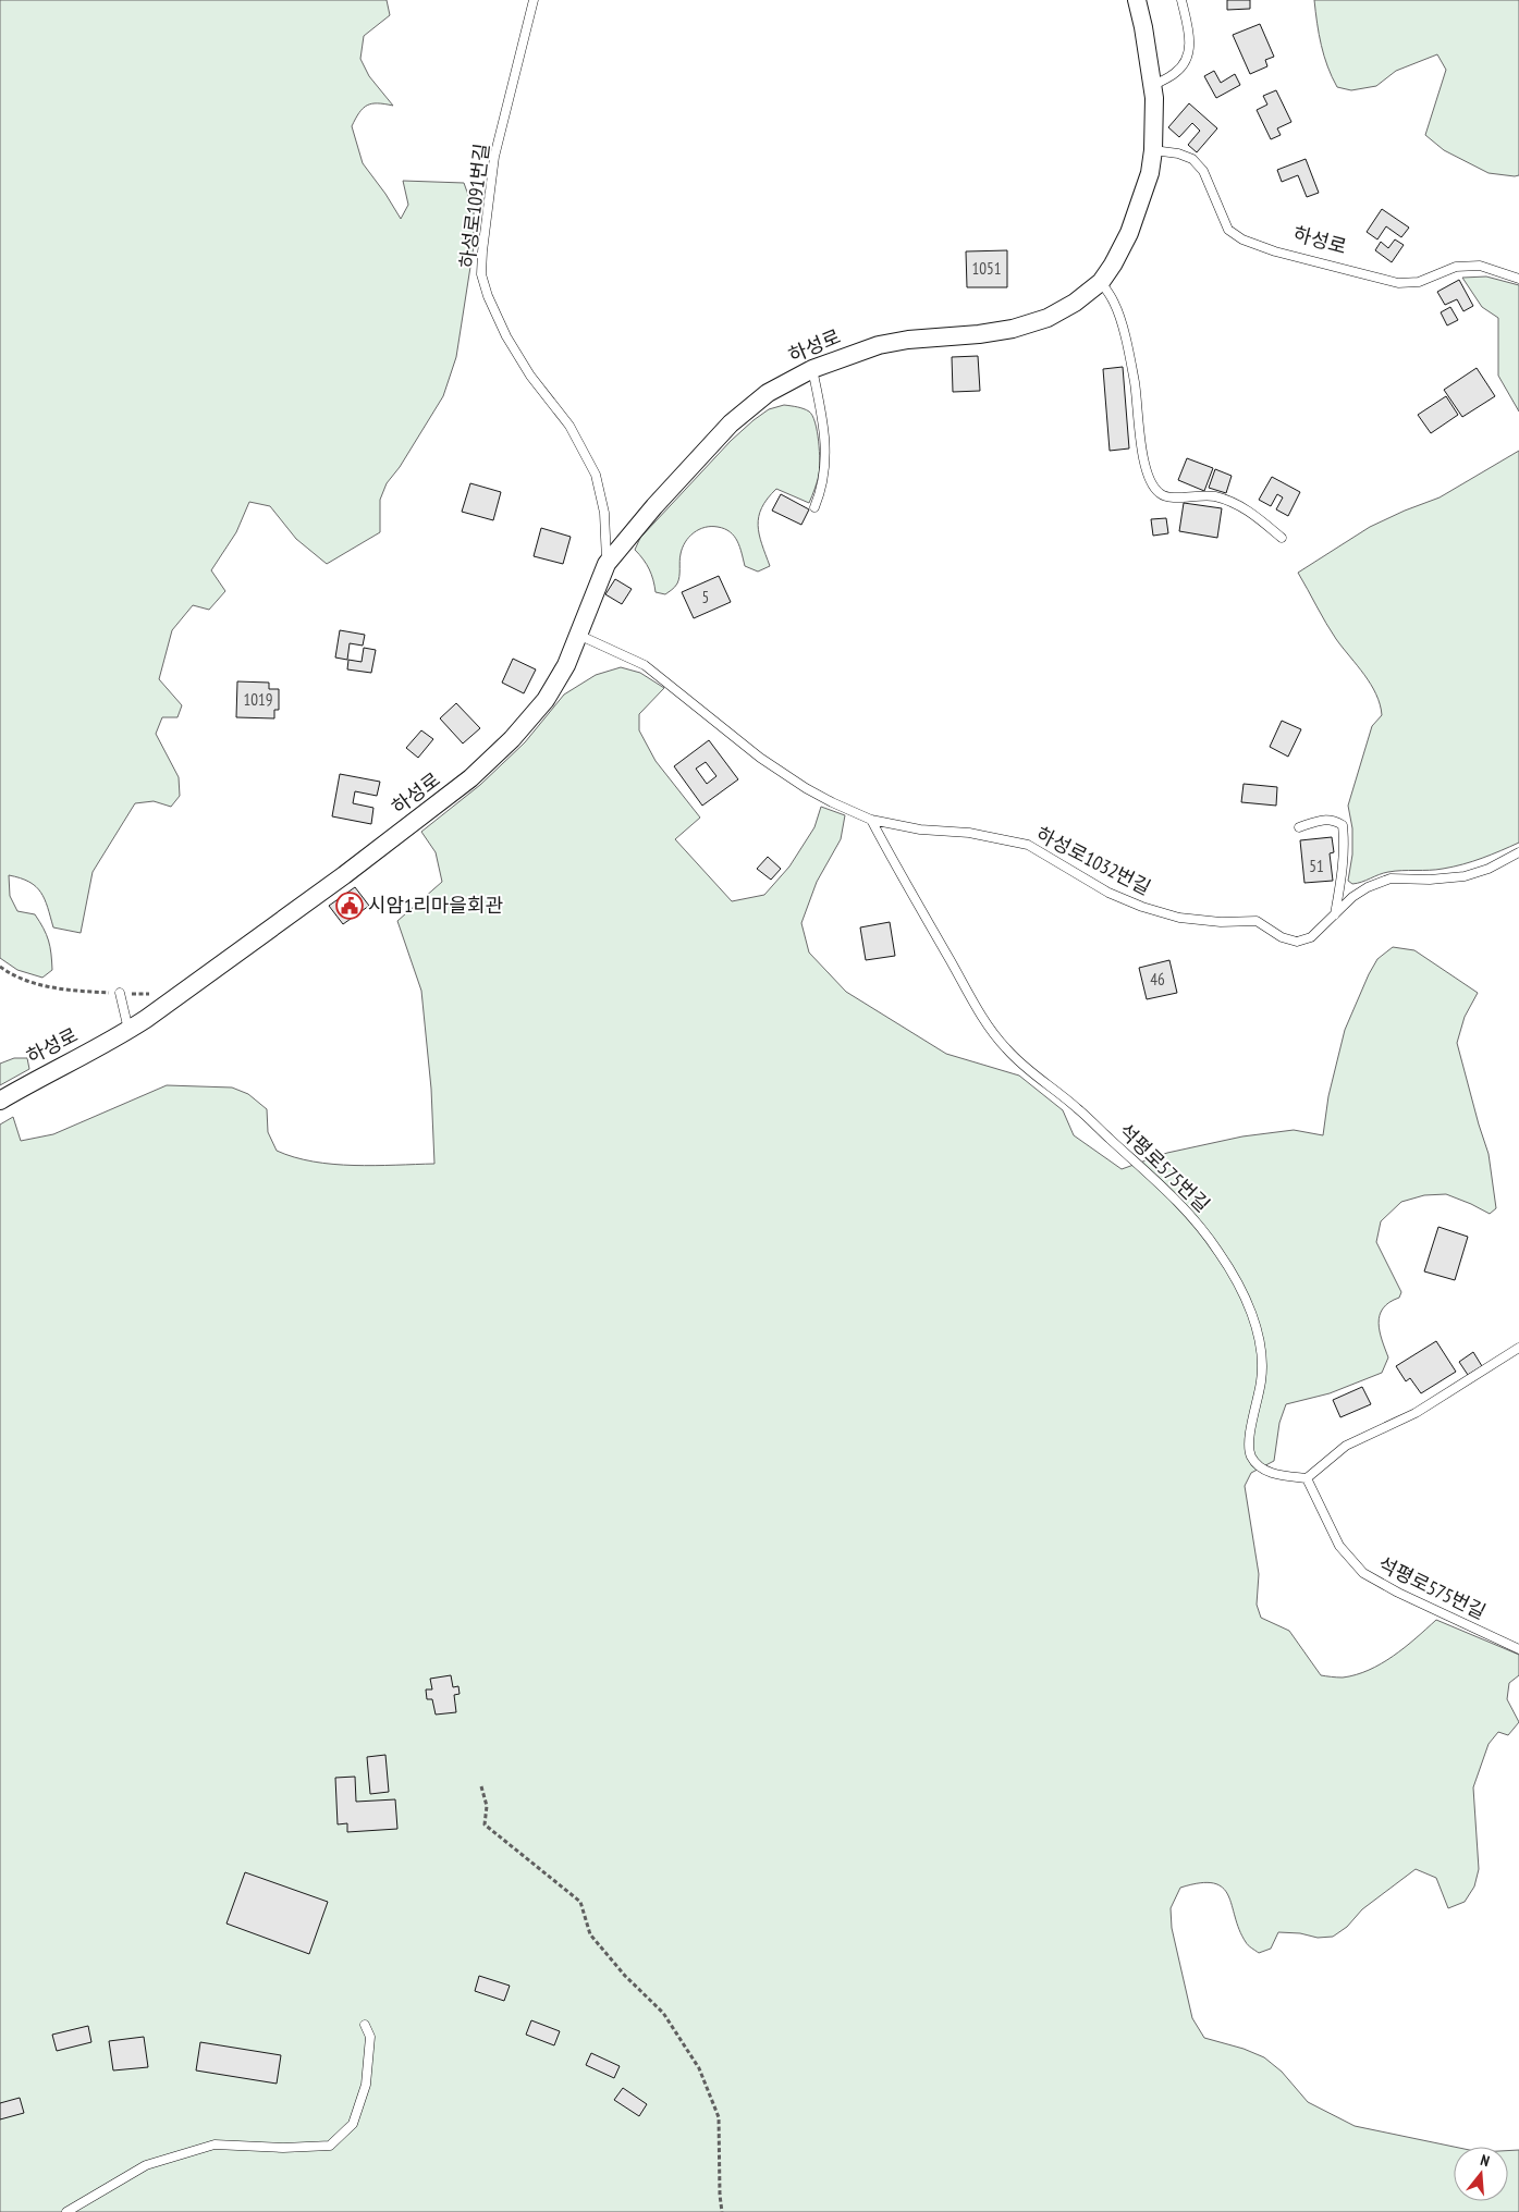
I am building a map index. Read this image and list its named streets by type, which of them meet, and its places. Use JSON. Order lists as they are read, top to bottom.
{
  "streets": {
    "street": ["하성로"],
    "lane": ["하성로1091번길", "하성로1032번길", "석평로575번길"]
  },
  "crossings": [
    ["하성로1091번길", "하성로"],
    ["하성로", "하성로1032번길"],
    ["하성로1032번길", "석평로575번길"]
  ],
  "places": {
    "public building": ["시암1리마을회관"]
  },
  "house_numbers": [
    "1051",
    "5",
    "1019",
    "51",
    "46"
  ],
  "north": "top"
}
